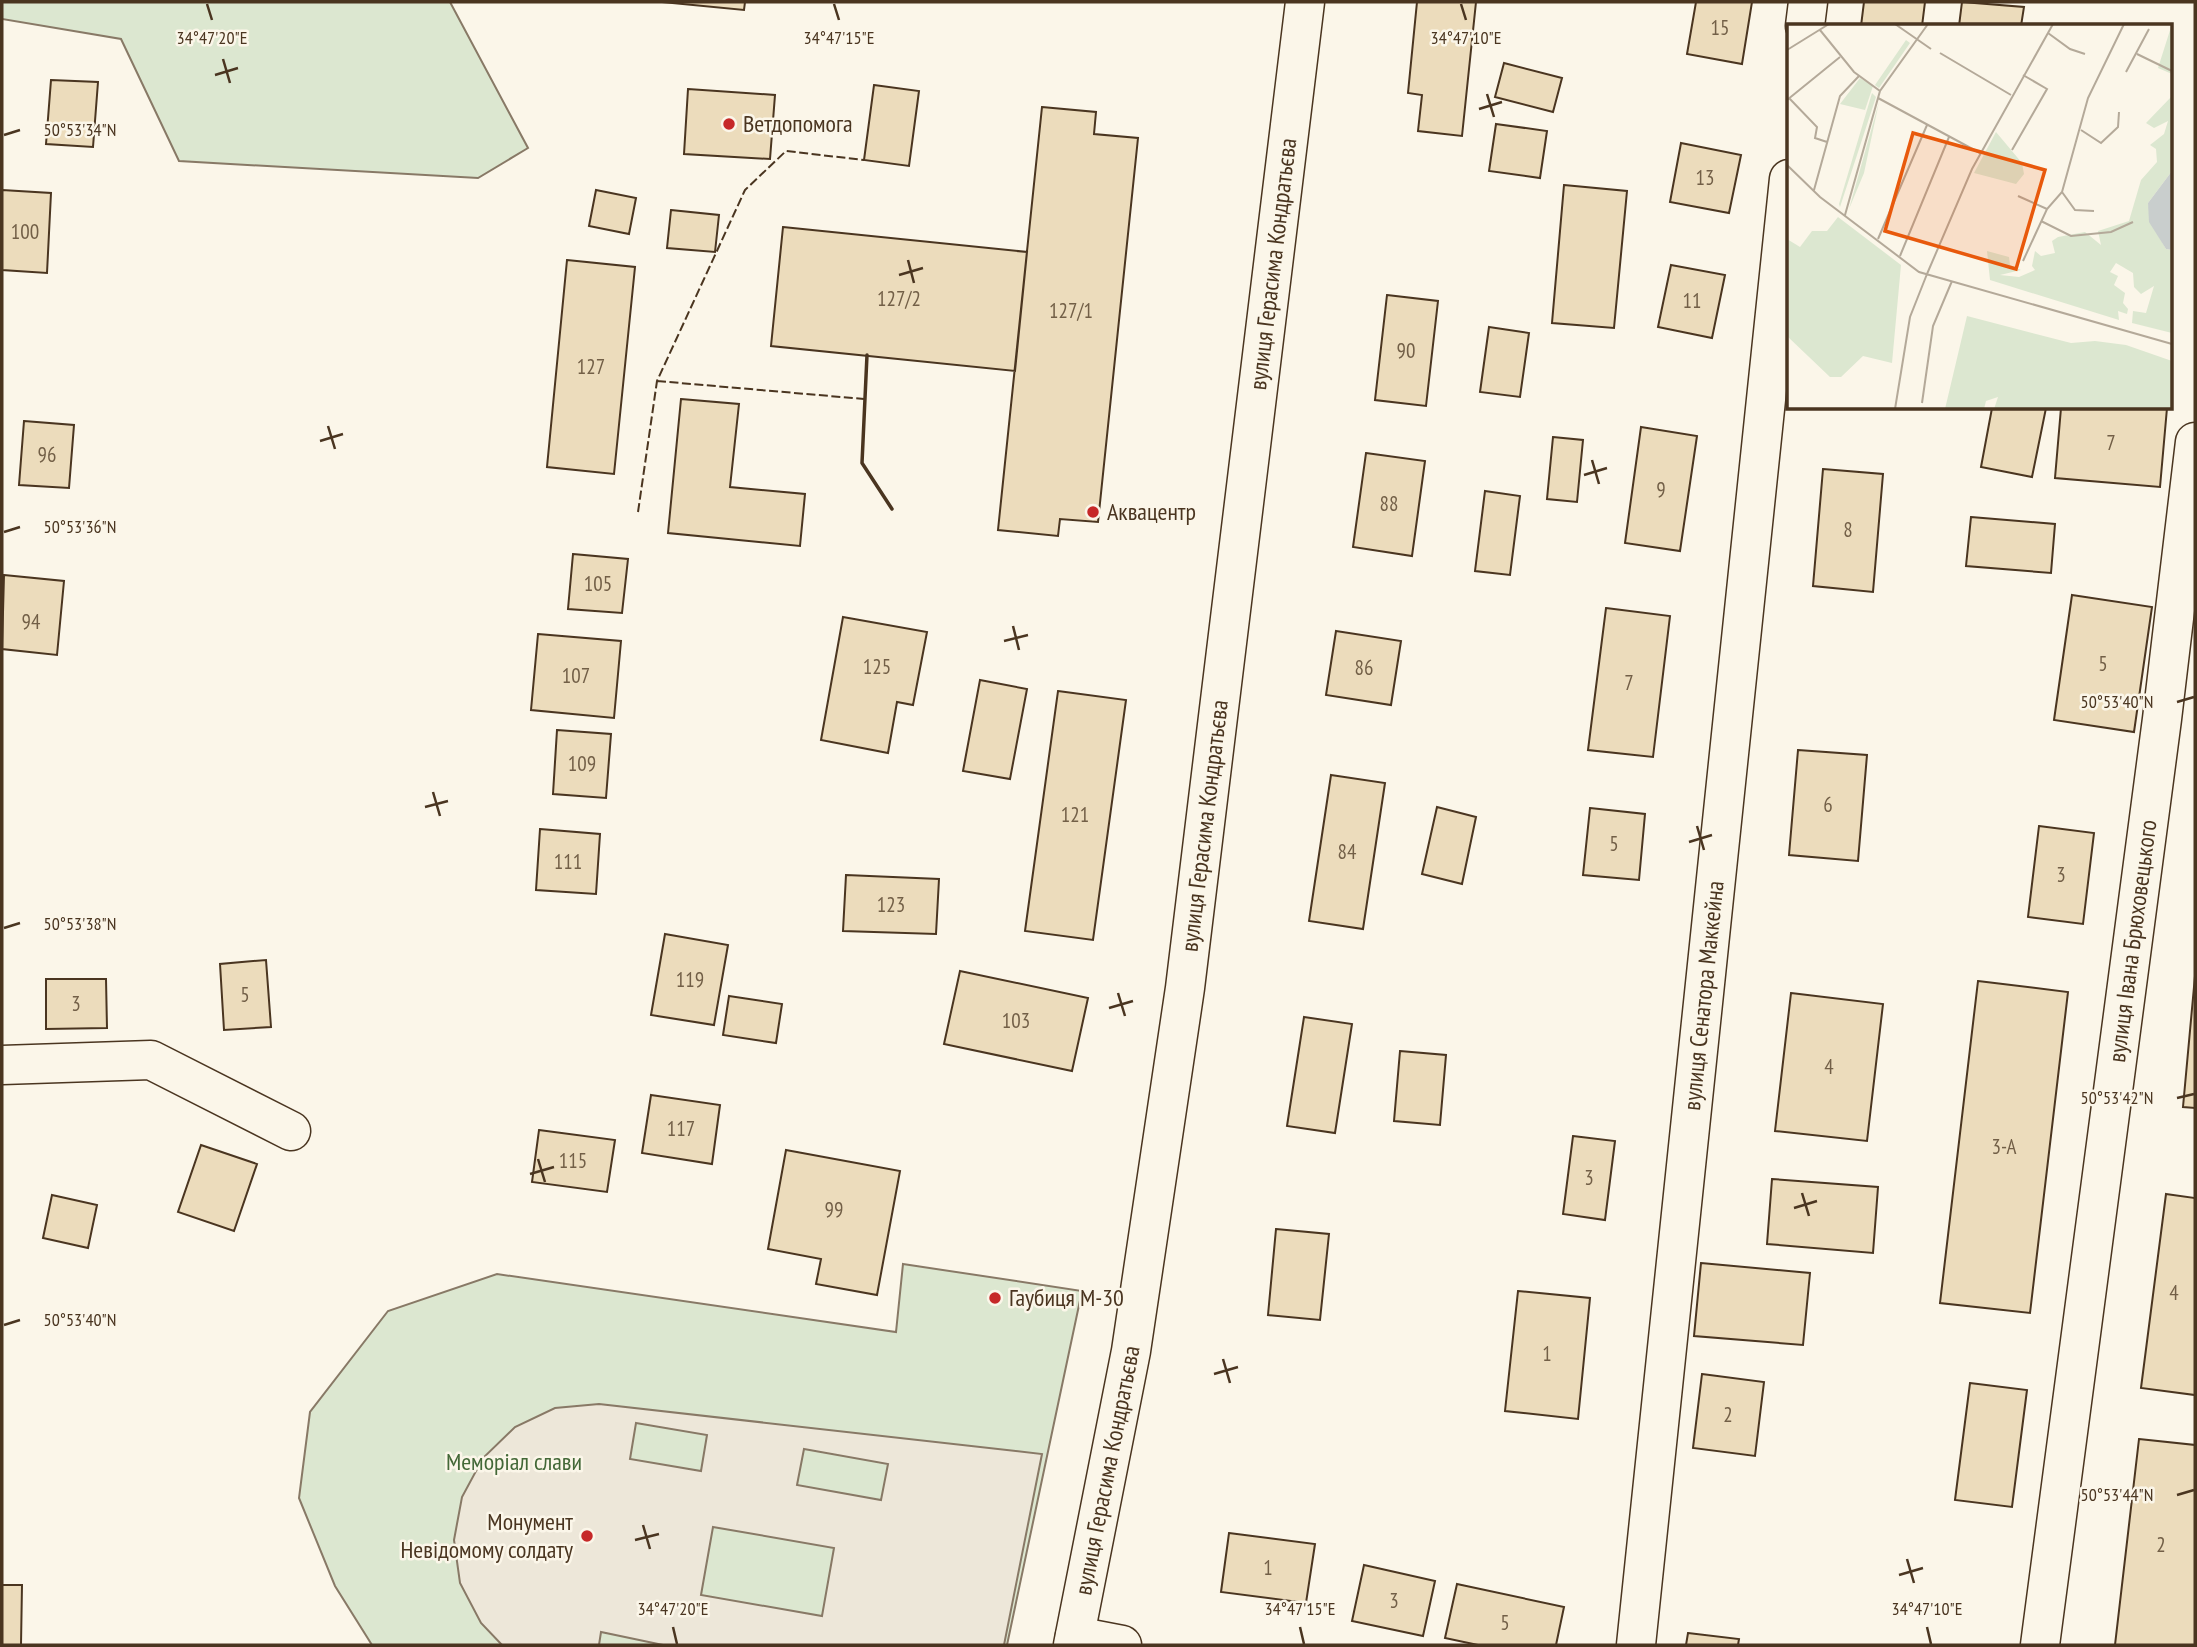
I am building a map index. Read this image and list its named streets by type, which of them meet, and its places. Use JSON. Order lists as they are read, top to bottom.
{
  "streets": {
    "street": ["вулиця Герасима Кондратьєва", "вулиця Івана Брюховецького", "вулиця Сенатора Маккейна"]
  },
  "parks": ["Меморіал слави"],
  "places": [
    "Ветдопомога",
    "Аквацентр",
    "Гаубиця М-30",
    "Монумент Невідомому солдату"
  ],
  "house_numbers": [
    "15",
    "13",
    "100",
    "127/2",
    "11",
    "127/1",
    "90",
    "127",
    "7",
    "96",
    "9",
    "88",
    "8",
    "105",
    "94",
    "5",
    "125",
    "86",
    "107",
    "7",
    "109",
    "6",
    "121",
    "5",
    "84",
    "111",
    "3",
    "123",
    "119",
    "5",
    "3",
    "103",
    "4",
    "117",
    "3-А",
    "115",
    "3",
    "99",
    "4",
    "1",
    "2",
    "2",
    "1",
    "3",
    "5"
  ],
  "coordinates": [
    "34°47'20\"E",
    "34°47'15\"E",
    "34°47'10\"E",
    "50°53'34\"N",
    "50°53'36\"N",
    "50°53'40\"N",
    "50°53'38\"N",
    "50°53'42\"N",
    "50°53'44\"N"
  ]
}
